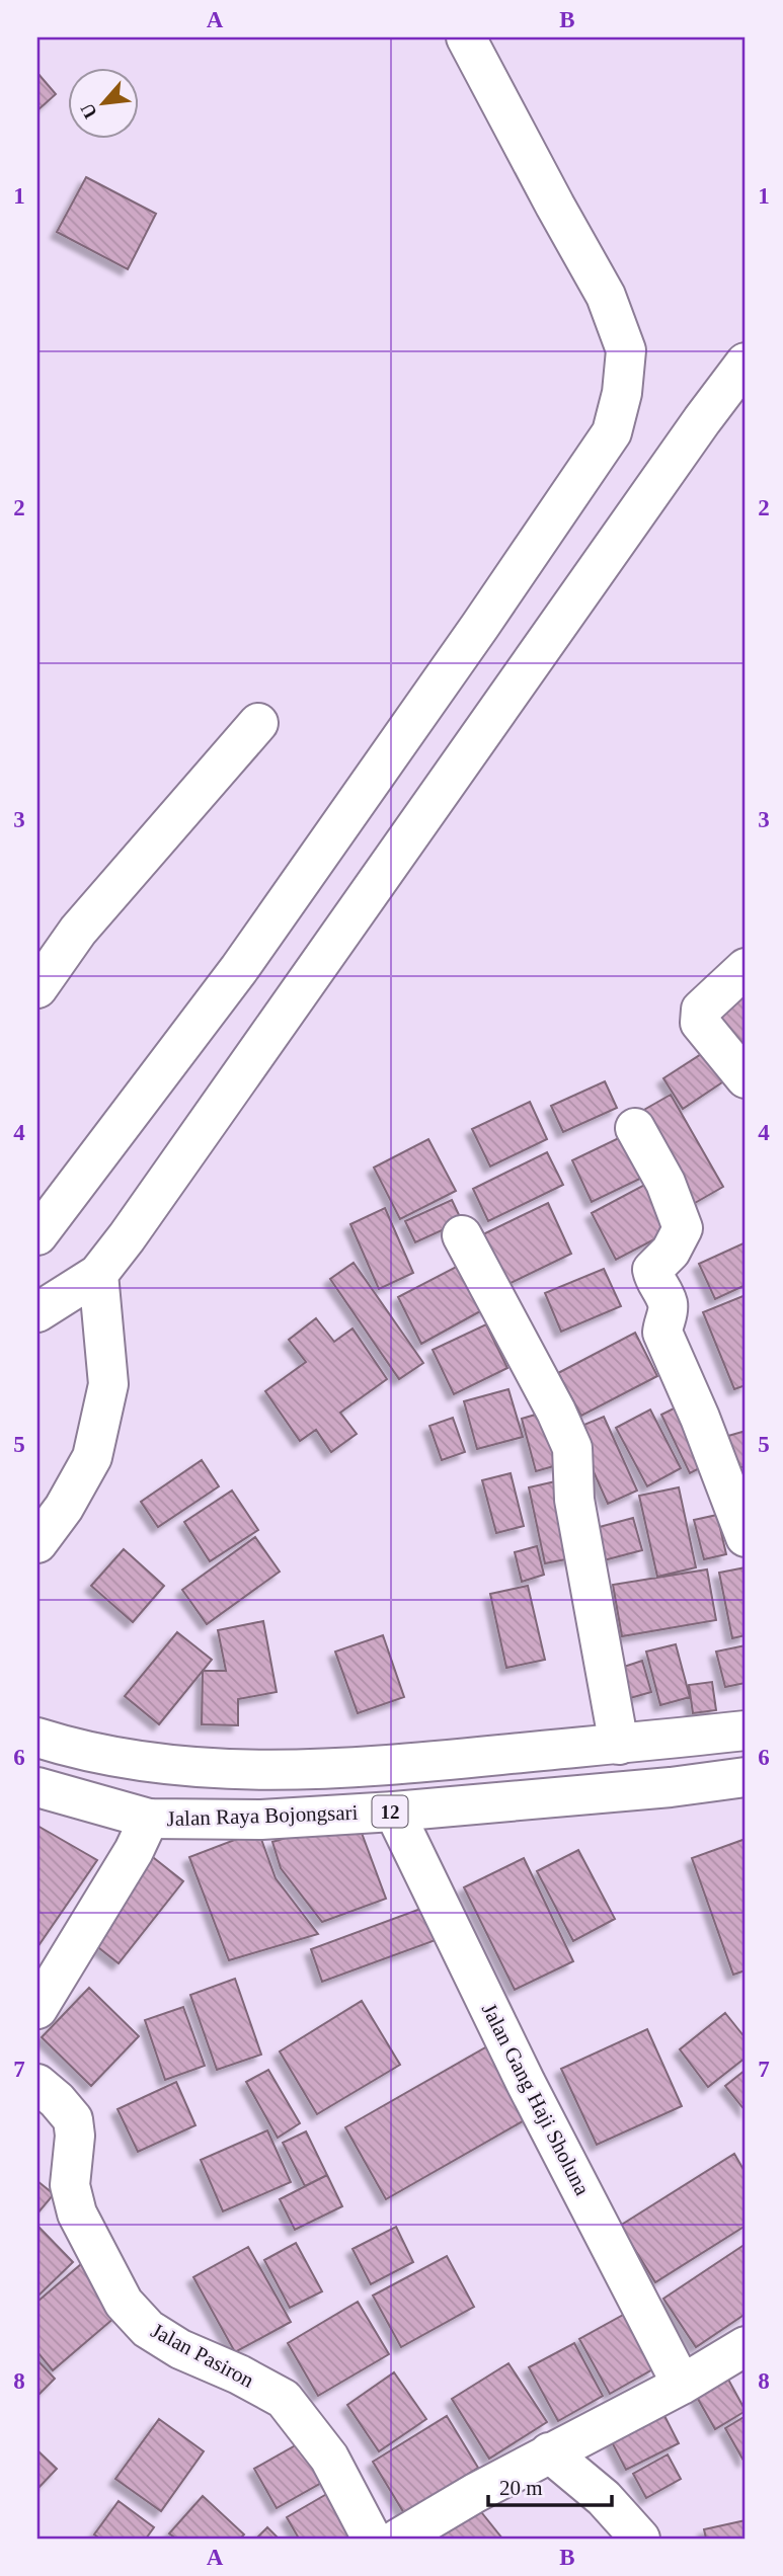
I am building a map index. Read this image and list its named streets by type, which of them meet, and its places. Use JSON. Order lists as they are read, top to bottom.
{
  "streets": {
    "main road": [
      "12",
      "Jalan Raya Bojongsari",
      "Jalan Gang Haji Sholuna",
      "Jalan Pasiron"
    ]
  },
  "crossings": [
    ["Jalan Raya Bojongsari", "Jalan Gang Haji Sholuna"]
  ],
  "scale_bar": "20 m",
  "north": "bottom left",
  "grid": {
    "columns": ["A", "B"],
    "rows": [
      "1",
      "2",
      "3",
      "4",
      "5",
      "6",
      "7",
      "8"
    ]
  }
}
